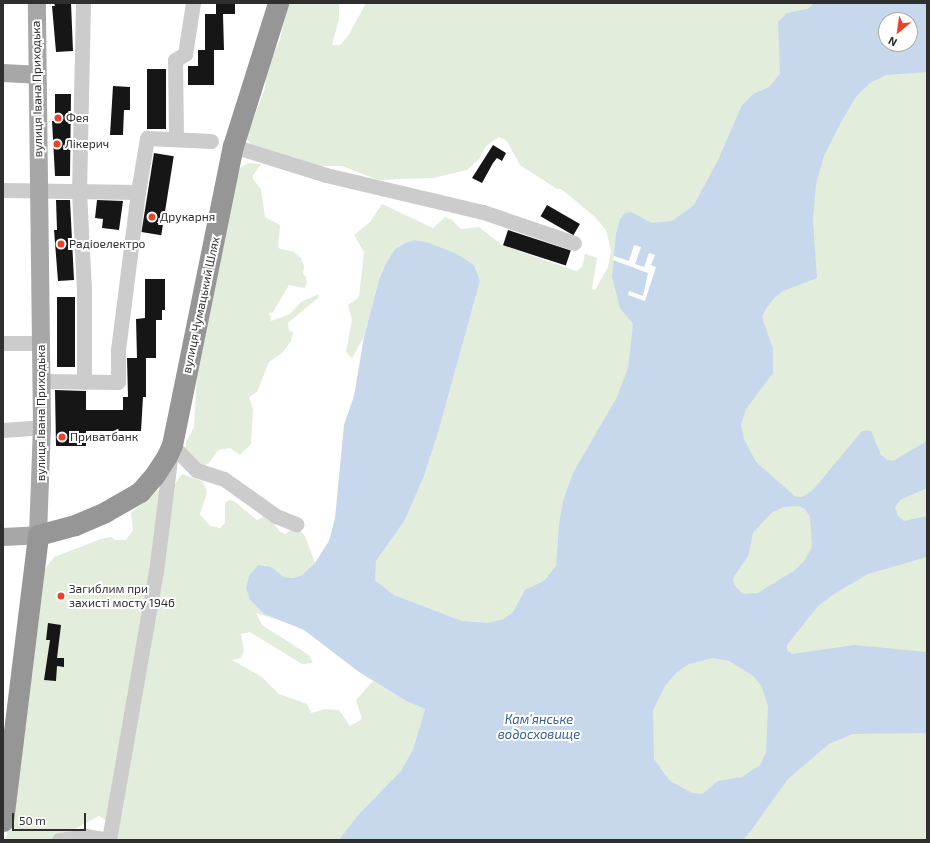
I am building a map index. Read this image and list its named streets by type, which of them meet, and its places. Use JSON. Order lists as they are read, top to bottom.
{
  "streets": {
    "highway": ["вулиця Івана Приходька", "вулиця Чумацький Шлях"]
  },
  "crossings": [
    ["вулиця Івана Приходька", "вулиця Чумацький Шлях"]
  ],
  "water": ["Кам'янське водосховище"],
  "places": [
    "Фея",
    "Лікерич",
    "Друкарня",
    "Радіоелектро",
    "Приватбанк",
    "Загиблим при захисті мосту 1946"
  ],
  "scale_bar": "50 m",
  "north": "bottom left"
}
